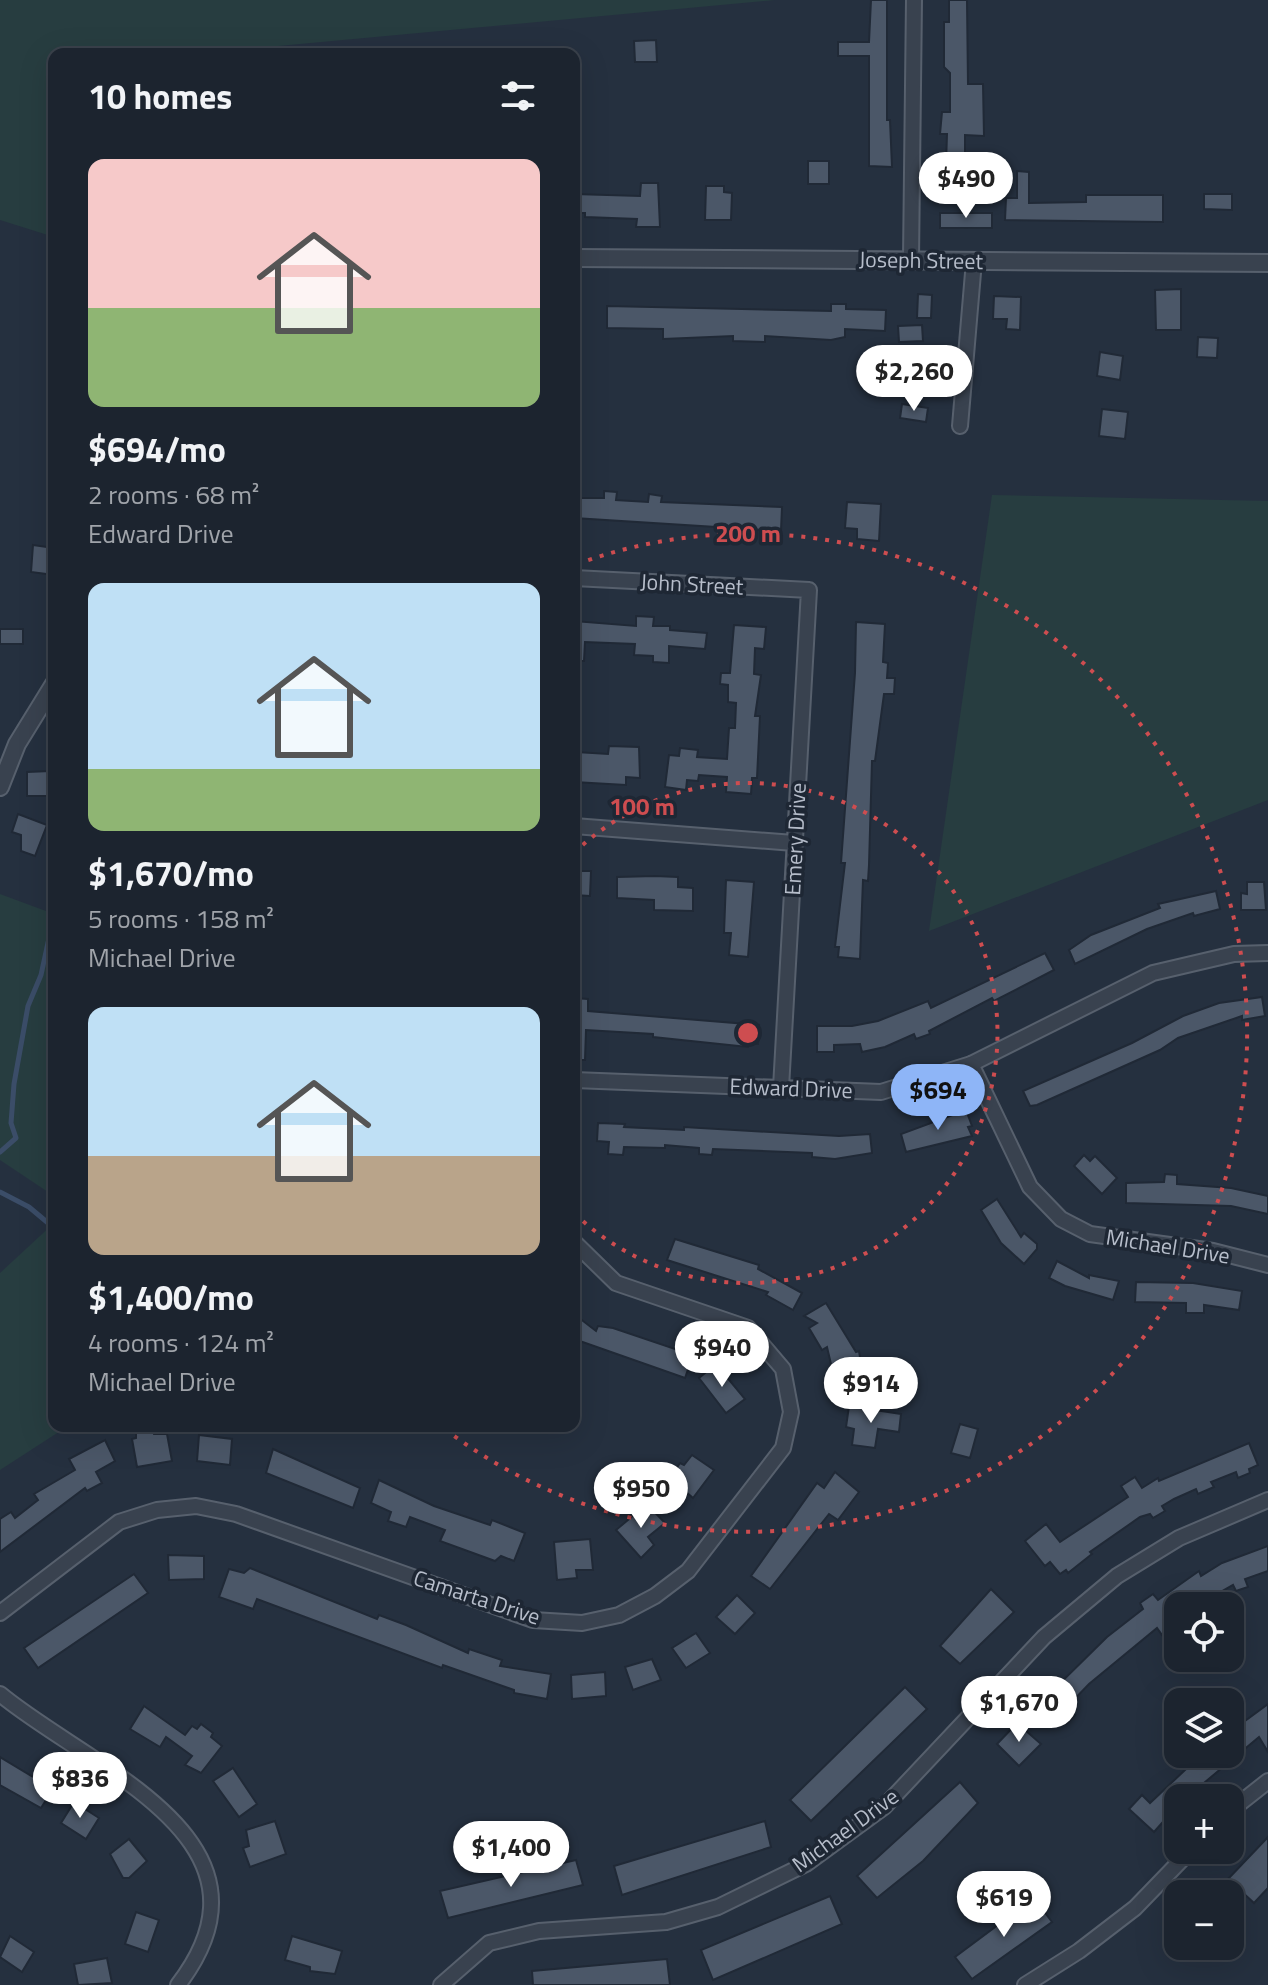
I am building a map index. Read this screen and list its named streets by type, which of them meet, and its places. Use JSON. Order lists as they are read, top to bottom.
{
  "streets": {
    "street": [
      "Joseph Street",
      "John Street",
      "Emery Drive",
      "Edward Drive",
      "Michael Drive",
      "Camarta Drive"
    ]
  },
  "crossings": [
    ["John Street", "Emery Drive"],
    ["Emery Drive", "Edward Drive"],
    ["Edward Drive", "Michael Drive"]
  ],
  "page": {
    "heading": "10 homes",
    "list": [
      {
        "name": "$694/mo",
        "note": "2 rooms · 68 m² · Edward Drive"
      },
      {
        "name": "$1,670/mo",
        "note": "5 rooms · 158 m² · Michael Drive"
      },
      {
        "name": "$1,400/mo",
        "note": "4 rooms · 124 m² · Michael Drive"
      }
    ],
    "price": [
      "$490",
      "$2,260",
      "$694",
      "$940",
      "$914",
      "$950",
      "$1,670",
      "$836",
      "$1,400",
      "$619"
    ],
    "map_buttons": ["+", "−"]
  },
  "rings": ["200 m", "100 m"]
}
